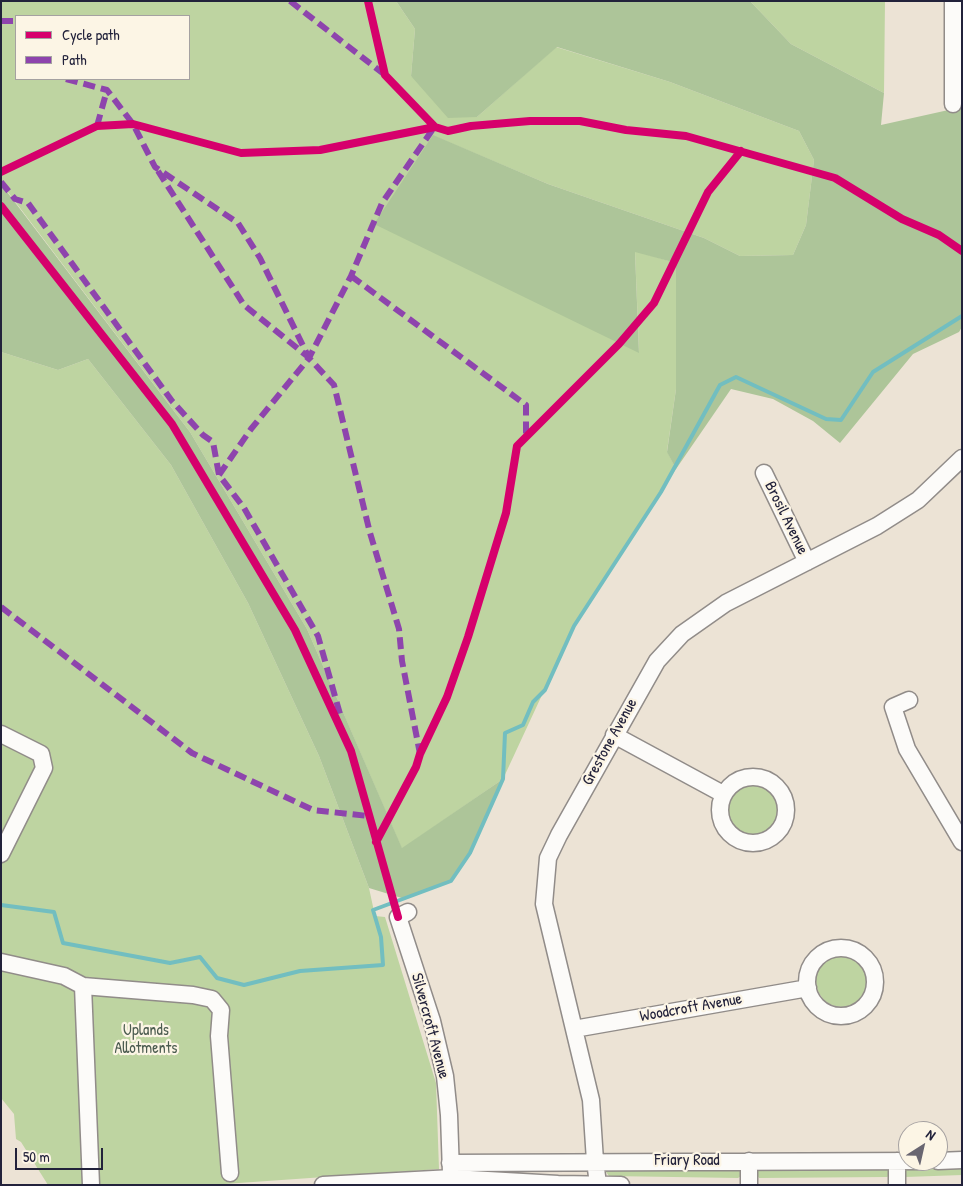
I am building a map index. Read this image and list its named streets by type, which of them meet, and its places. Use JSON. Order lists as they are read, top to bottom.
{
  "streets": {
    "street": [
      "Brosil Avenue",
      "Grestone Avenue",
      "Woodcroft Avenue",
      "Silvercroft Avenue",
      "Friary Road"
    ]
  },
  "crossings": [
    ["Brosil Avenue", "Grestone Avenue"],
    ["Grestone Avenue", "Woodcroft Avenue"],
    ["Grestone Avenue", "Friary Road"],
    ["Silvercroft Avenue", "Friary Road"]
  ],
  "parks": ["Uplands Allotments"],
  "legend": ["Cycle path", "Path"],
  "scale_bar": "50 m",
  "north": "top right"
}
